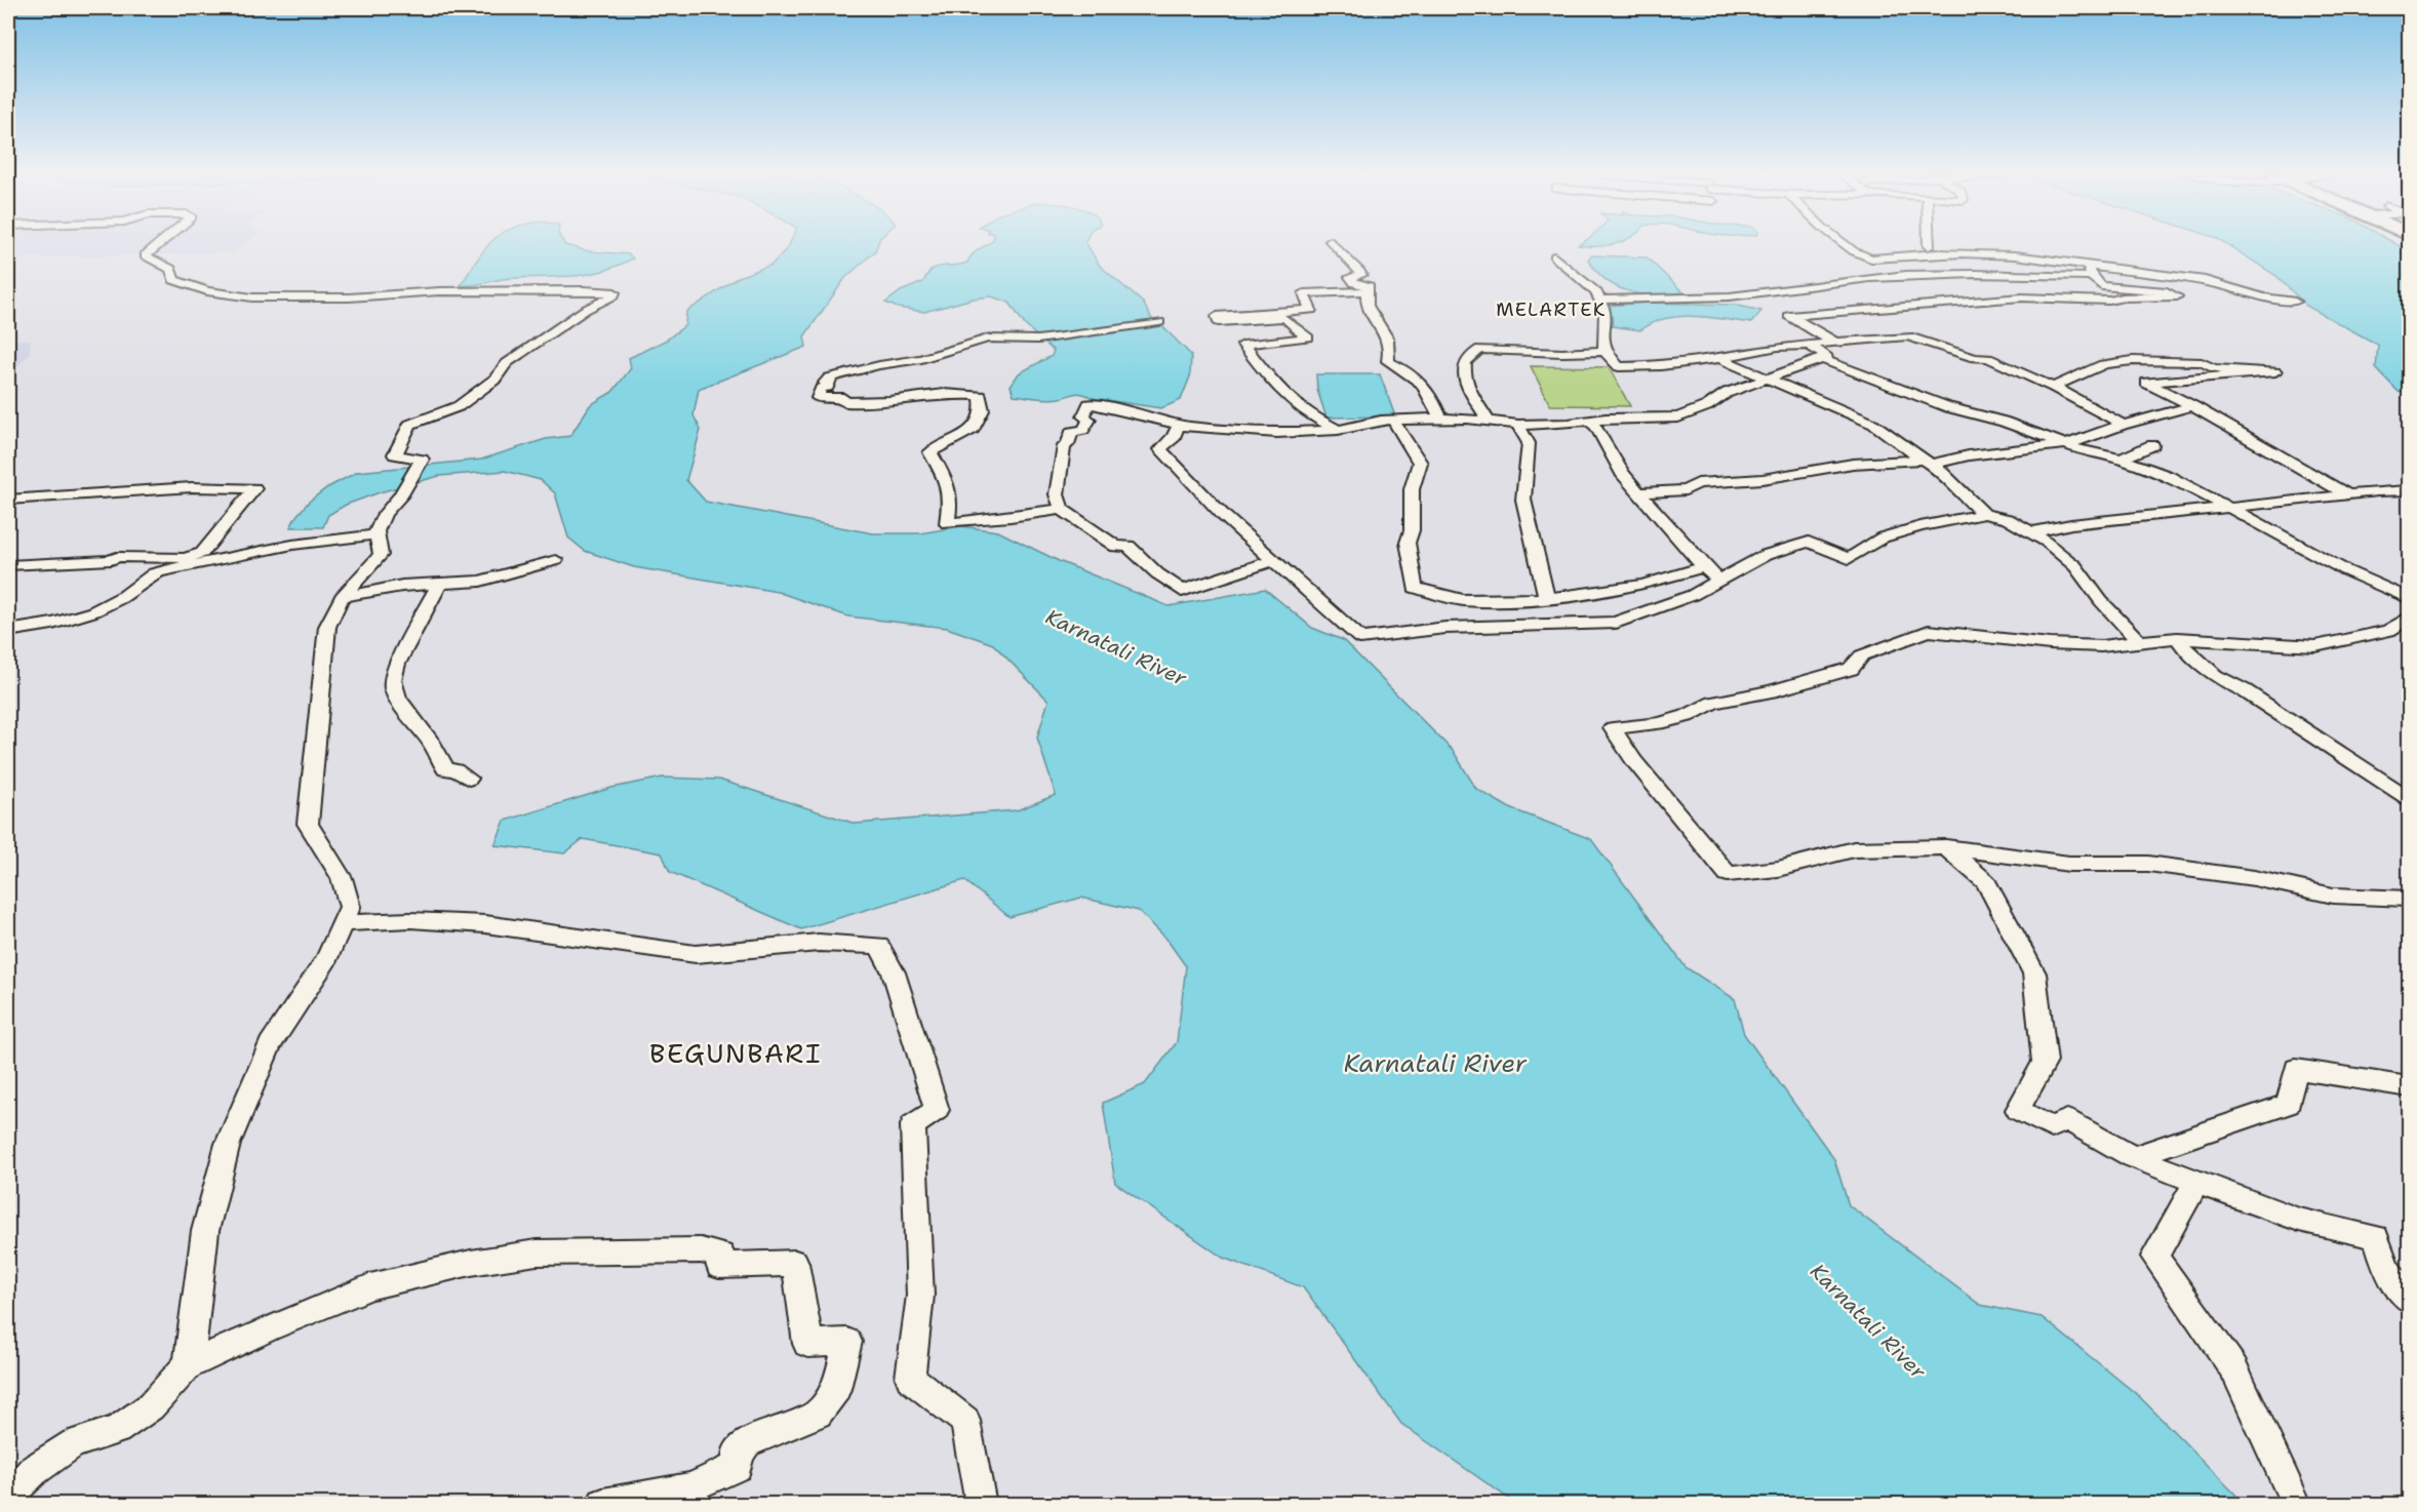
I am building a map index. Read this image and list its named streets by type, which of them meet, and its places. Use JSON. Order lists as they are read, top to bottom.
{
  "districts": ["MELARTEK", "BEGUNBARI"],
  "water": ["Karnatali River"]
}
